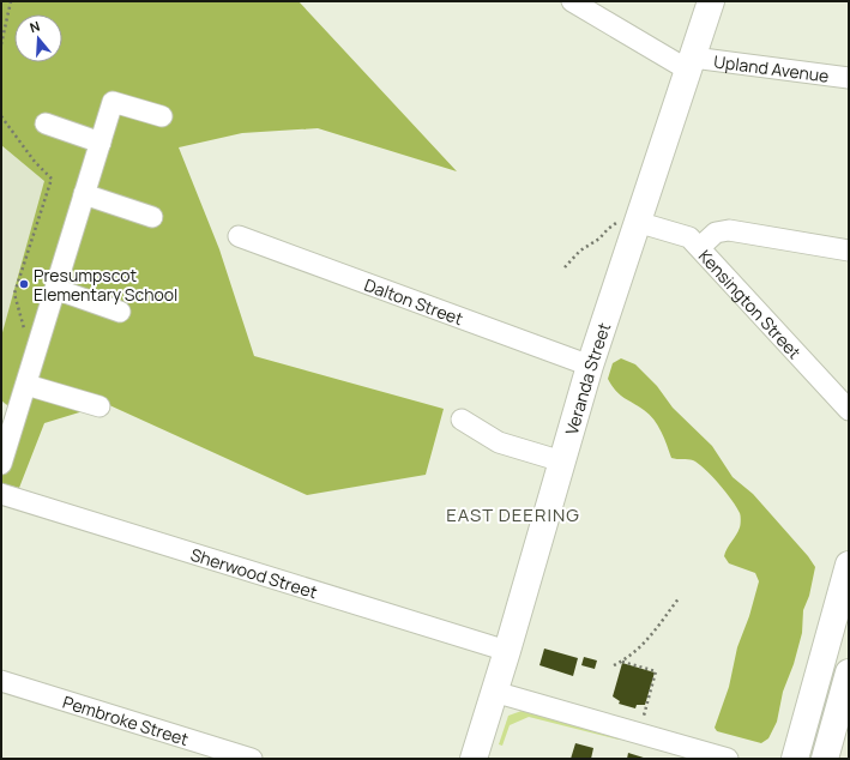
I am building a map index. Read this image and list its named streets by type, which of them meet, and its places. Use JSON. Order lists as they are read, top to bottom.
{
  "streets": {
    "main road": ["Veranda Street"],
    "street": [
      "Upland Avenue",
      "Dalton Street",
      "Kensington Street",
      "Sherwood Street",
      "Pembroke Street"
    ]
  },
  "crossings": [
    ["Upland Avenue", "Veranda Street"],
    ["Dalton Street", "Veranda Street"],
    ["Kensington Street", "Veranda Street"],
    ["Veranda Street", "Sherwood Street"]
  ],
  "districts": ["EAST DEERING"],
  "places": ["Presumpscot Elementary School"],
  "north": "top"
}
